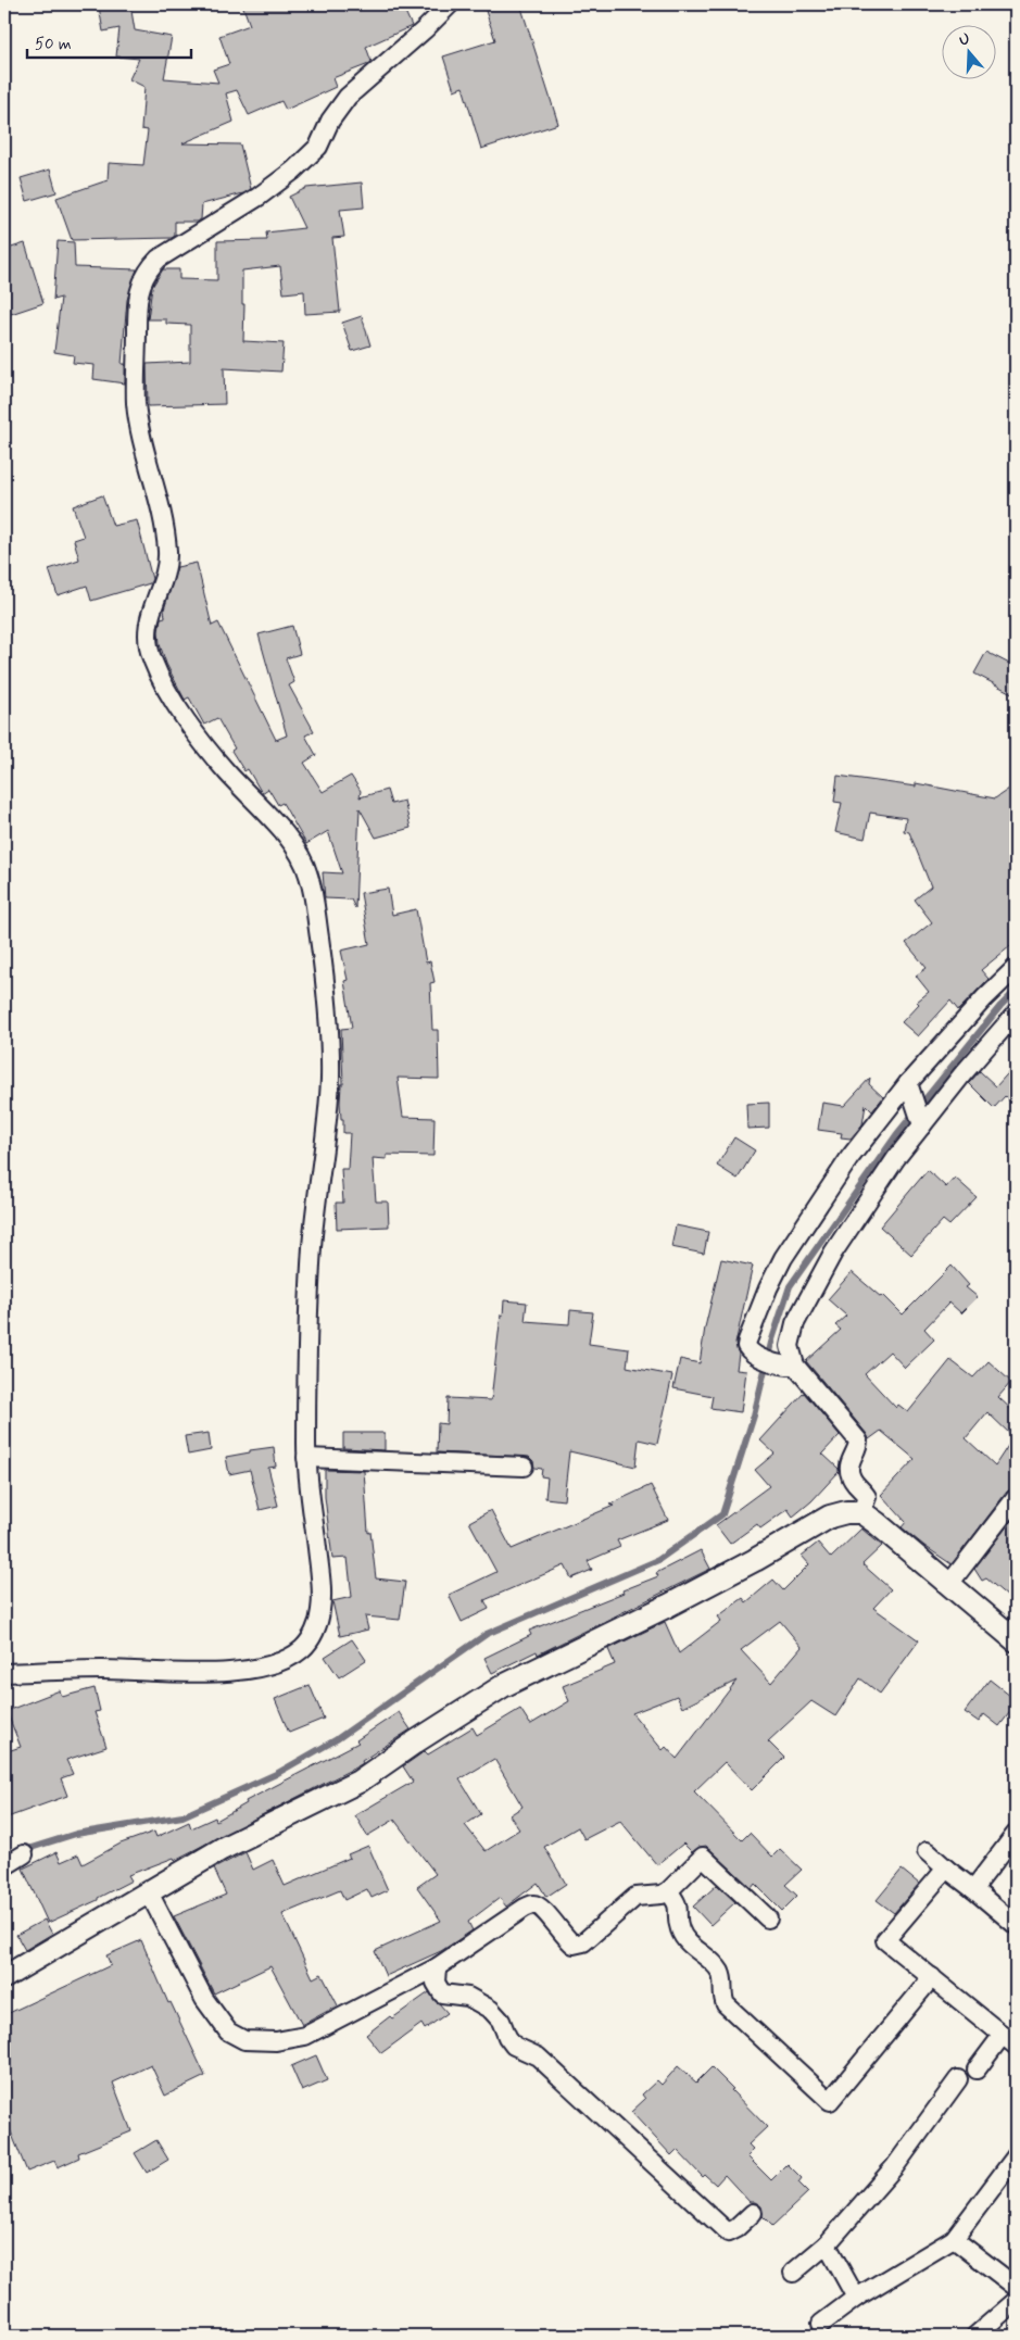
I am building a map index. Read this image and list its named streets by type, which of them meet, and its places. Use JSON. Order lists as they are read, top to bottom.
{
  "scale_bar": "50 m",
  "north": "top"
}
